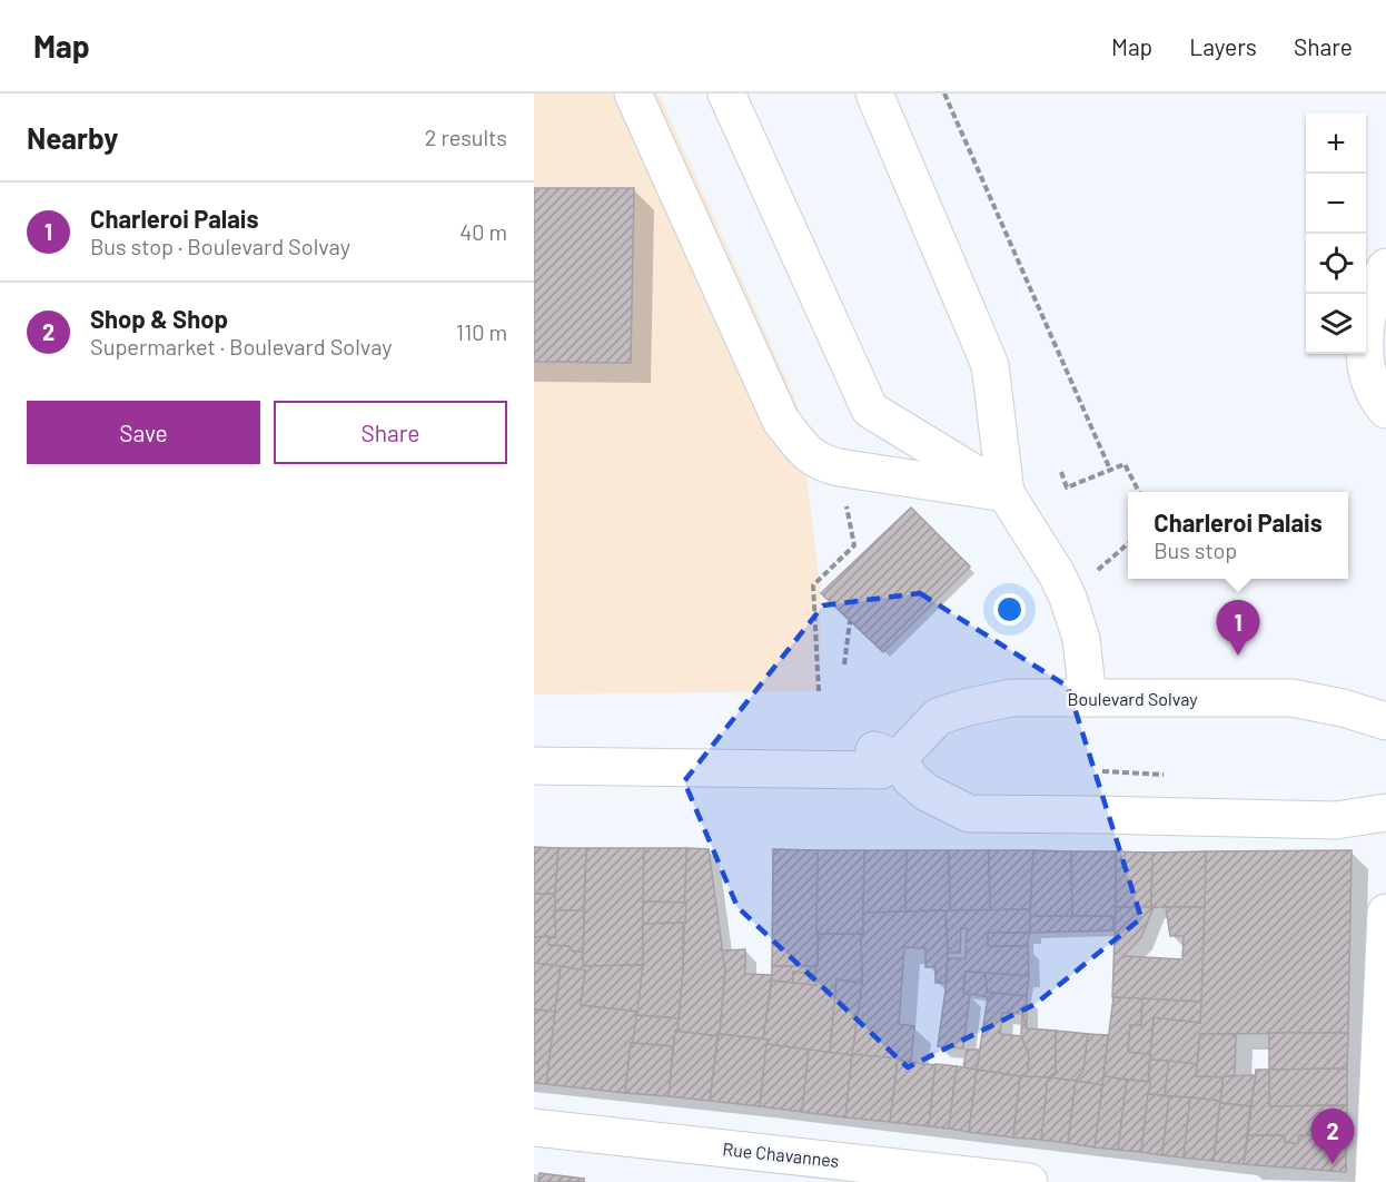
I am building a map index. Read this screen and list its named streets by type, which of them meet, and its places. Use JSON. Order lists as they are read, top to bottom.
{
  "streets": {
    "street": ["Boulevard Solvay", "Rue Chavannes"]
  },
  "page": {
    "header": "Map",
    "nav": ["Map", "Layers", "Share"],
    "heading": ["Nearby", "2 results"],
    "map_buttons": ["+", "−"],
    "list": [
      {
        "mark": "1",
        "name": "Charleroi Palais",
        "note": "Bus stop · Boulevard Solvay",
        "value": "40 m"
      },
      {
        "mark": "2",
        "name": "Shop & Shop",
        "note": "Supermarket · Boulevard Solvay",
        "value": "110 m"
      }
    ],
    "buttons": ["Save", "Share"],
    "popup": ["Charleroi Palais", "Bus stop"],
    "pins": ["1", "2"]
  }
}
